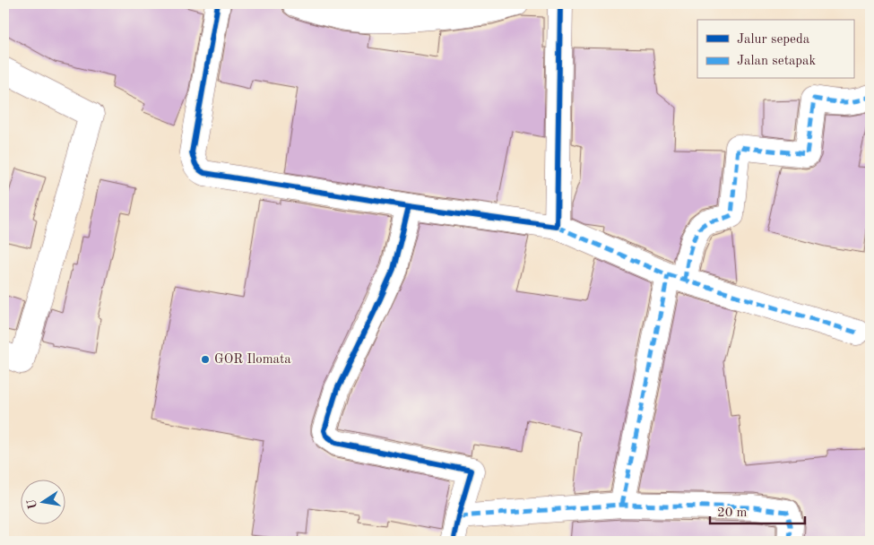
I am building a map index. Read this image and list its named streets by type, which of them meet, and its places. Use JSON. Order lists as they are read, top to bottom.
{
  "places": ["GOR Ilomata"],
  "legend": ["Jalur sepeda", "Jalan setapak"],
  "scale_bar": "20 m",
  "north": "left"
}
